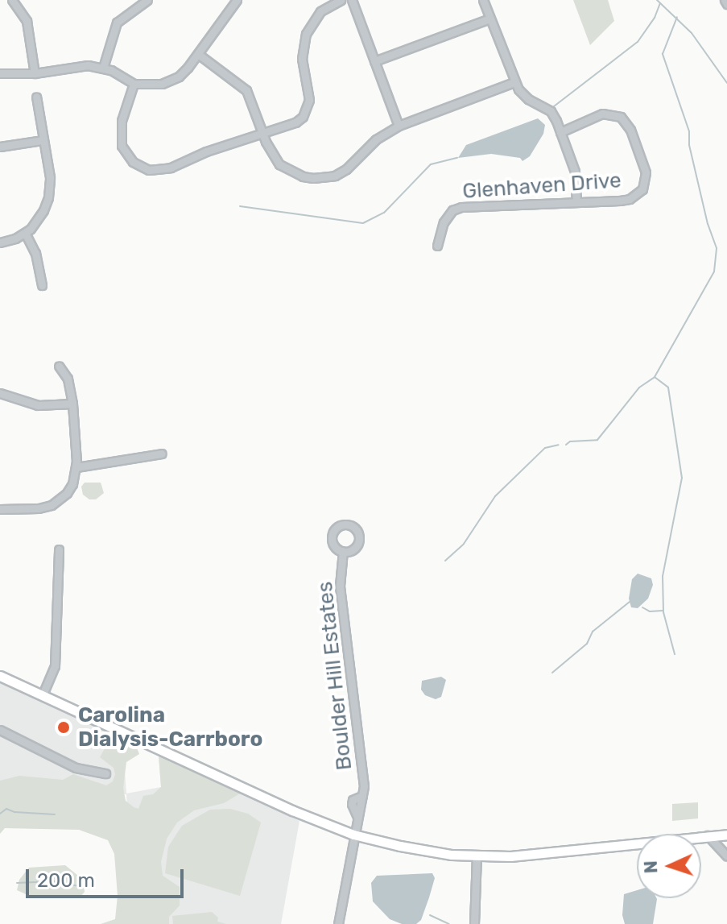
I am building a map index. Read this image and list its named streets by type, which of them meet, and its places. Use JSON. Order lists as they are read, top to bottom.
{
  "streets": {
    "street": ["Glenhaven Drive", "Boulder Hill Estates"]
  },
  "places": ["Carolina Dialysis-Carrboro"],
  "scale_bar": "200 m",
  "north": "left"
}
